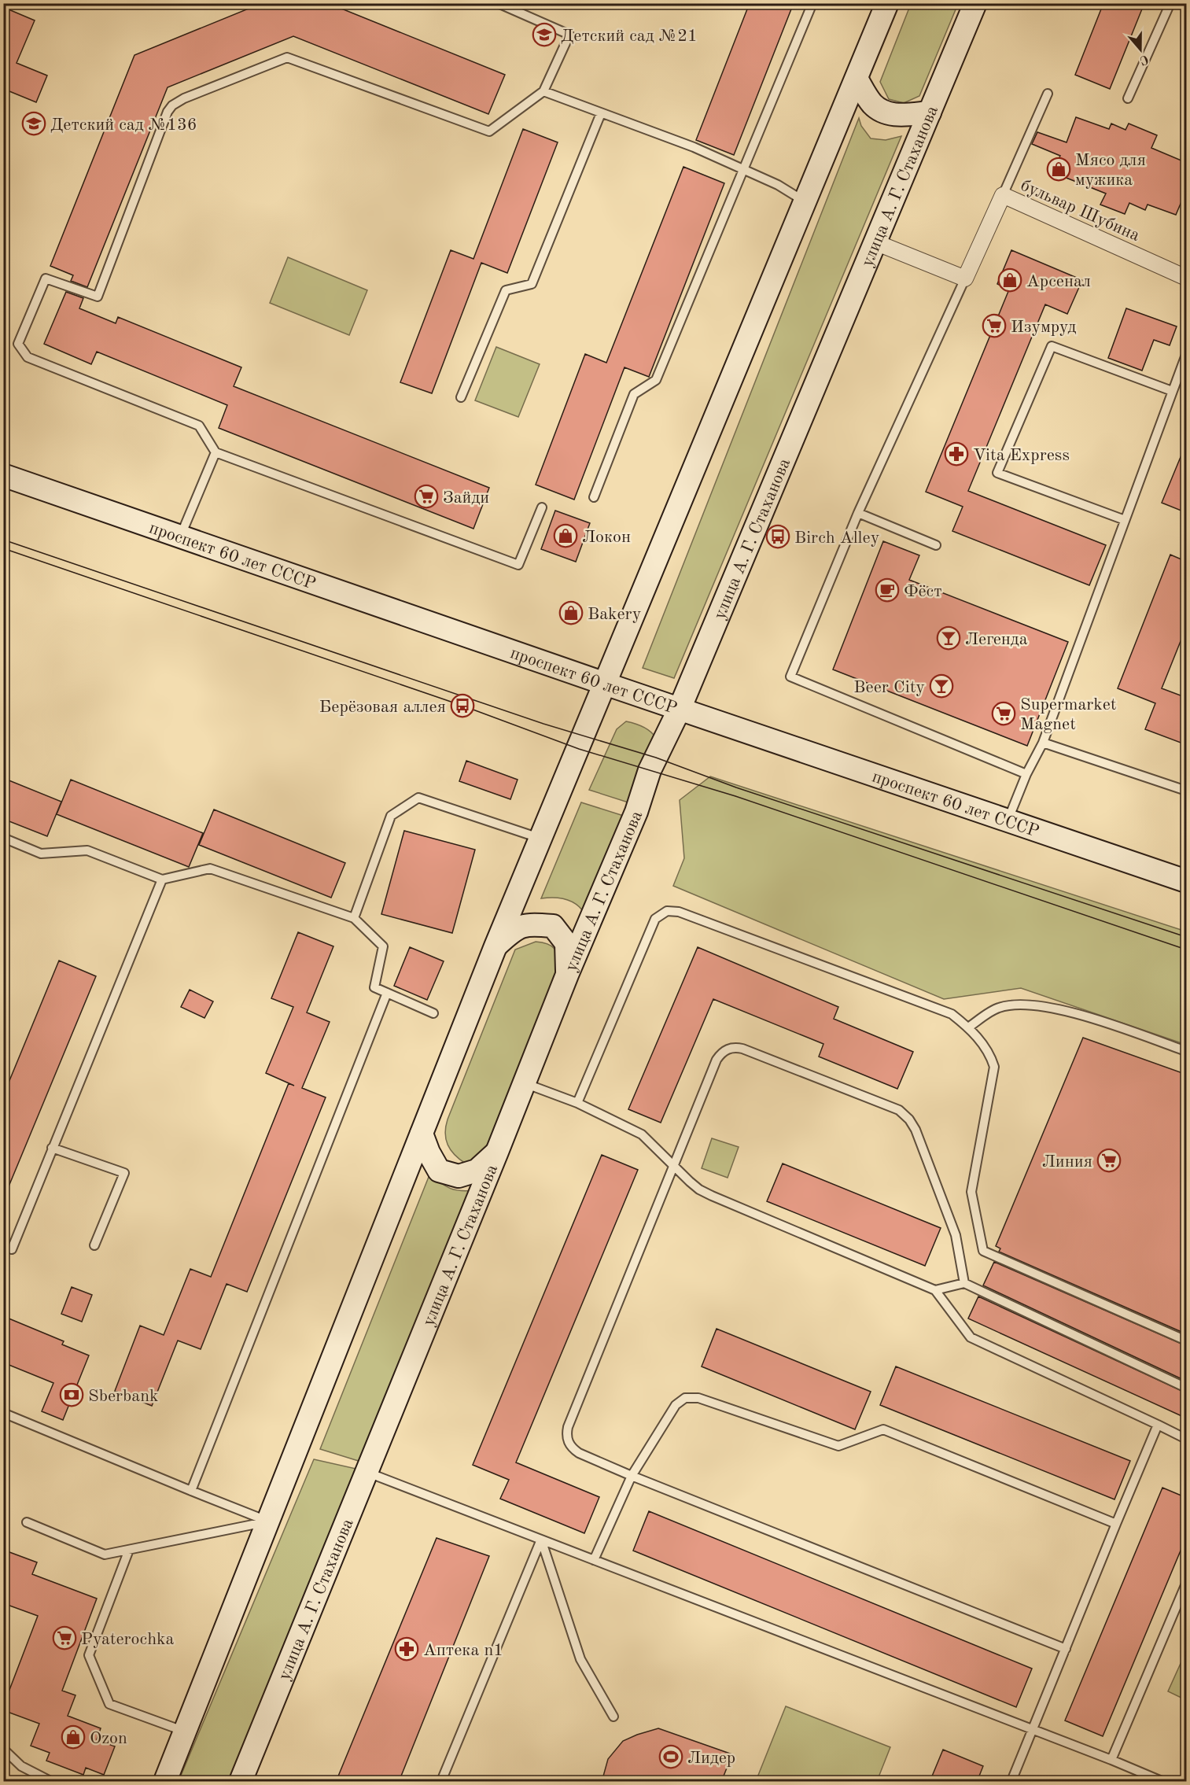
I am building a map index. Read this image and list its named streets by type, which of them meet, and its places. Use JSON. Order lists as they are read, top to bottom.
{
  "streets": {
    "main road": ["улица А. Г. Стаханова", "проспект 60 лет СССР"],
    "street": ["бульвар Шубина"]
  },
  "crossings": [
    ["улица А. Г. Стаханова", "проспект 60 лет СССР"]
  ],
  "places": {
    "school or university": ["Детский сад №21", "Детский сад №136"],
    "shop": [
      "Мясо для мужика",
      "Арсенал",
      "Локон",
      "Bakery",
      "Ozon"
    ],
    "supermarket": [
      "Изумруд",
      "Зайди",
      "Supermarket Magnet",
      "Линия",
      "Pyaterochka"
    ],
    "pharmacy": ["Vita Express", "Аптека n1"],
    "bus stop": ["Birch Alley", "Берёзовая аллея"],
    "cafe": ["Фёст"],
    "bar": ["Легенда", "Beer City"],
    "bank": ["Sberbank"],
    "sports": ["Лидер"]
  },
  "north": "bottom"
}
